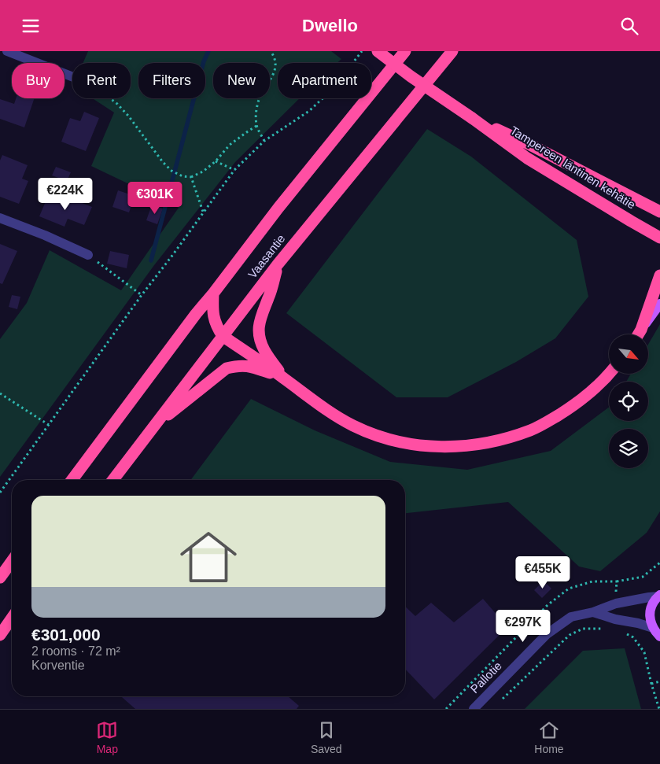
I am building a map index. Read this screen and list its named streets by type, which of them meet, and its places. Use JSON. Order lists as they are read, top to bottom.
{
  "streets": {
    "highway": ["Tampereen läntinen kehätie", "Vaasantie"],
    "street": ["Pallotie"]
  },
  "north": "bottom right",
  "page": {
    "header": "Dwello",
    "chip": [
      "Buy",
      "Rent",
      "Filters",
      "New",
      "Apartment"
    ],
    "price": [
      "€224K",
      "€301K",
      "€455K",
      "€297K"
    ],
    "list": [
      {
        "name": "€301,000",
        "note": "2 rooms · 72 m² · Korventie"
      }
    ],
    "tabs": ["Map", "Saved", "Home"]
  }
}
